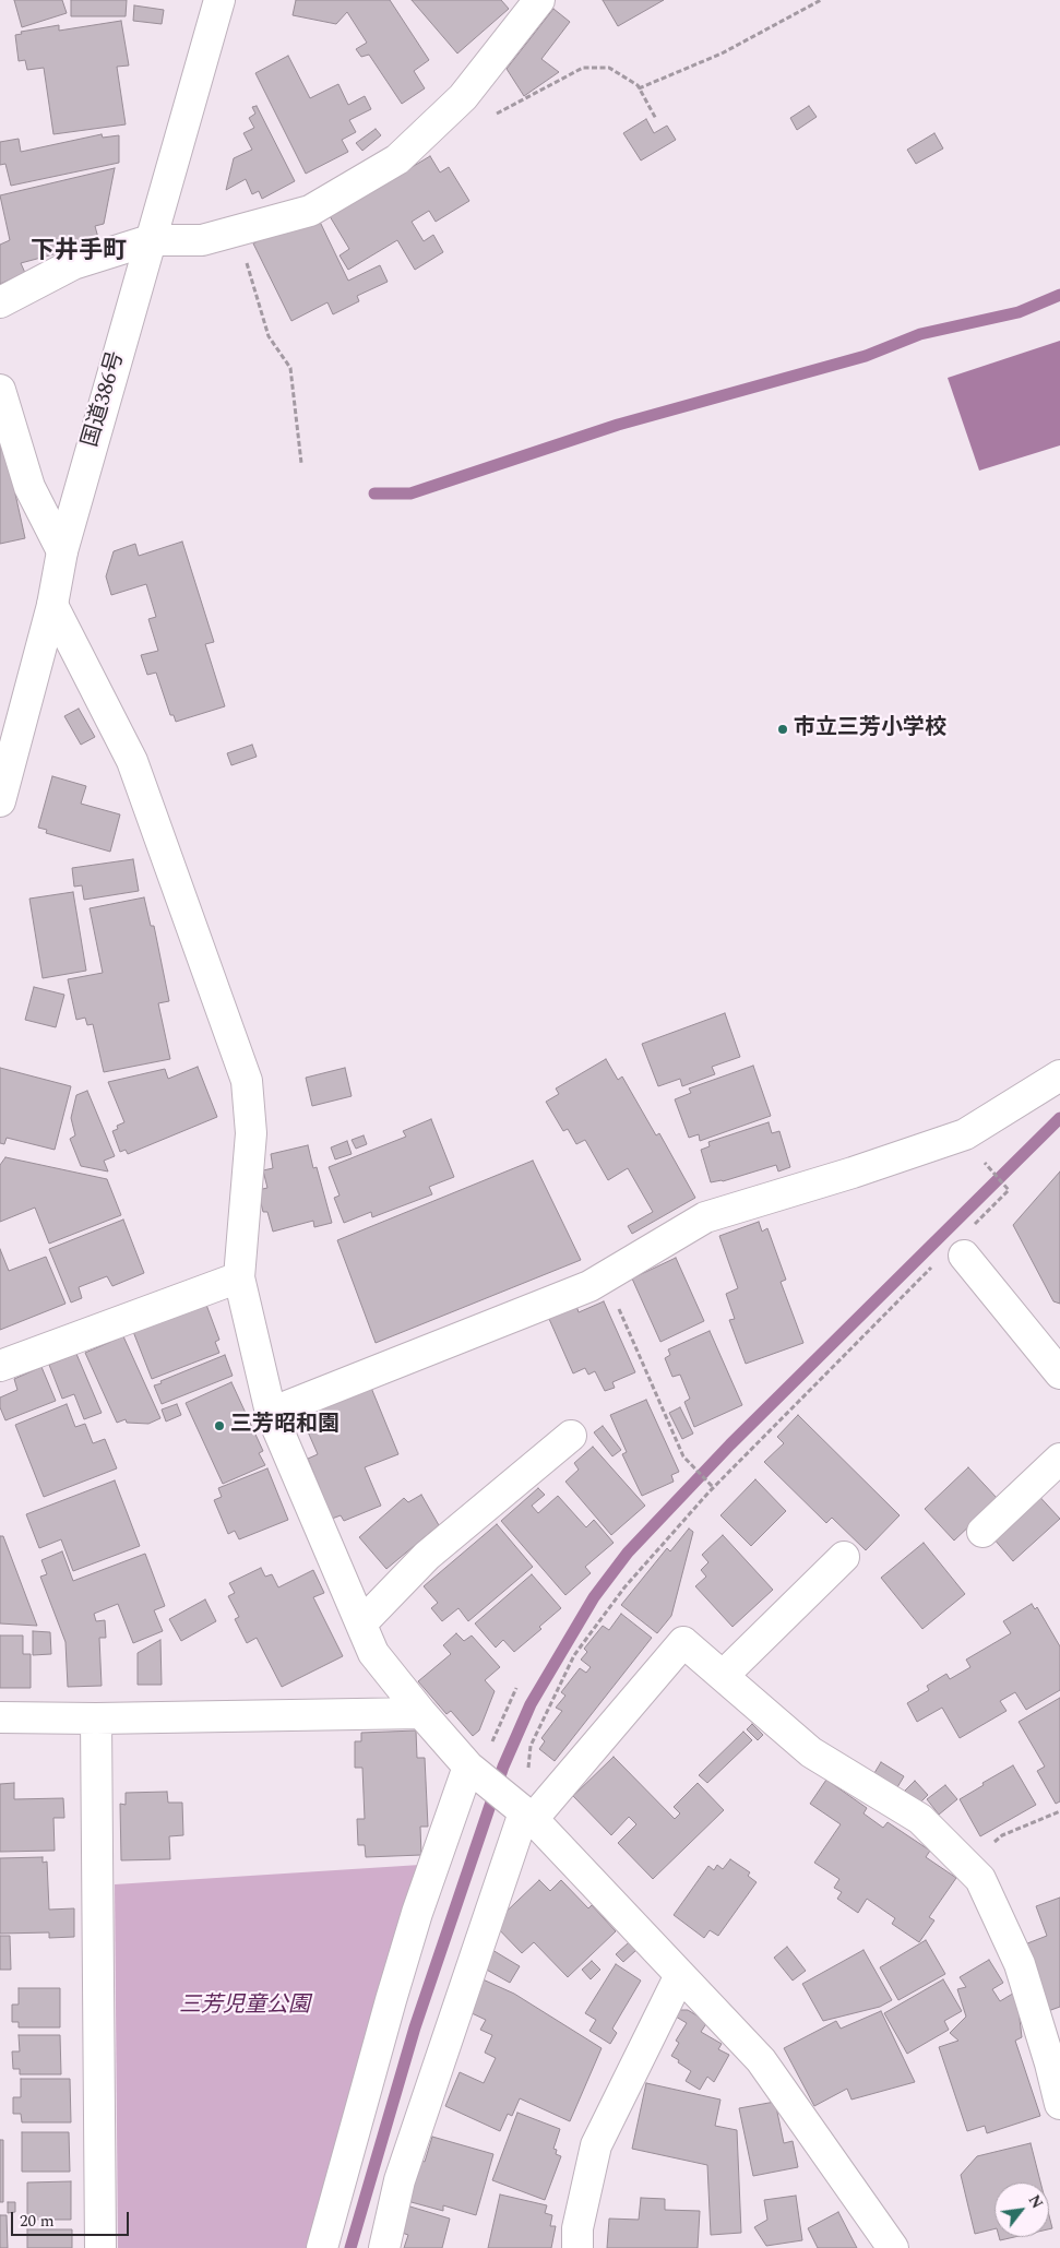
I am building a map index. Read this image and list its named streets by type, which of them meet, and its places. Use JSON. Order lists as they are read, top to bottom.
{
  "streets": {
    "main road": ["国道386号"]
  },
  "districts": ["下井手町"],
  "parks": ["三芳児童公園"],
  "places": ["市立三芳小学校", "三芳昭和園"],
  "scale_bar": "20 m",
  "north": "top right"
}
